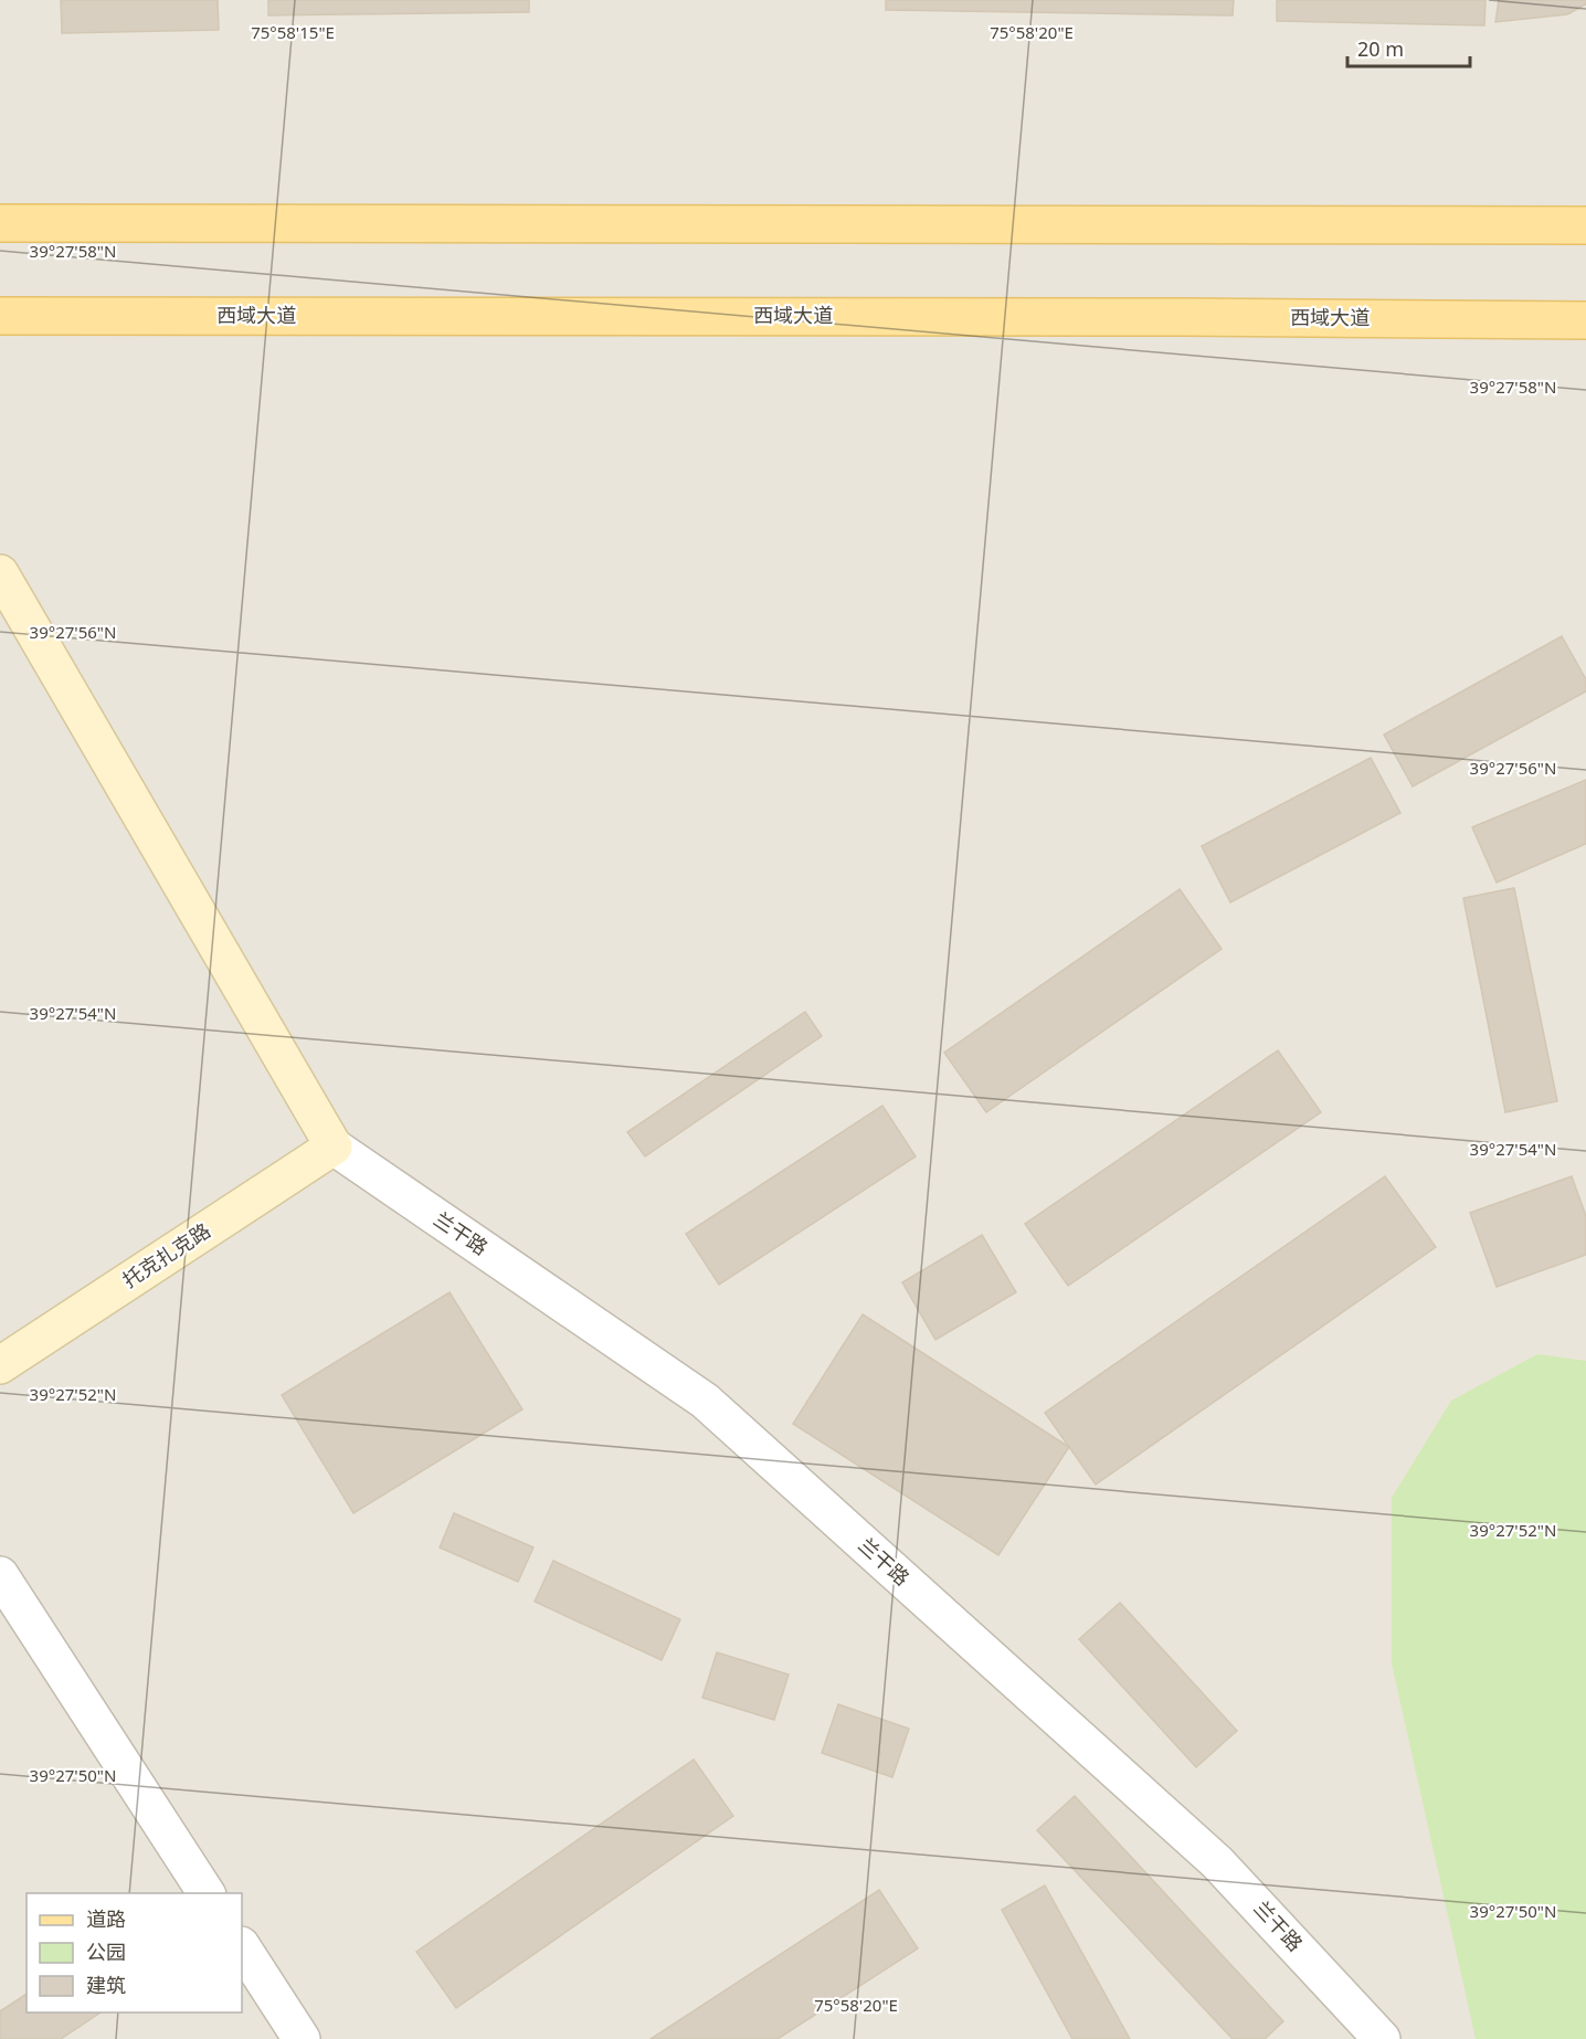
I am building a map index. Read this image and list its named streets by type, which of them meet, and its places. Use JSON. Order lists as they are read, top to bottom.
{
  "streets": {
    "main road": ["西域大道"],
    "street": ["兰干路", "托克扎克路"]
  },
  "crossings": [
    ["兰干路", "托克扎克路"]
  ],
  "legend": ["道路", "公园", "建筑"],
  "scale_bar": "20 m",
  "coordinates": [
    "75°58'15\"E",
    "75°58'20\"E",
    "39°27'58\"N",
    "39°27'56\"N",
    "39°27'54\"N",
    "39°27'52\"N",
    "39°27'50\"N"
  ]
}
